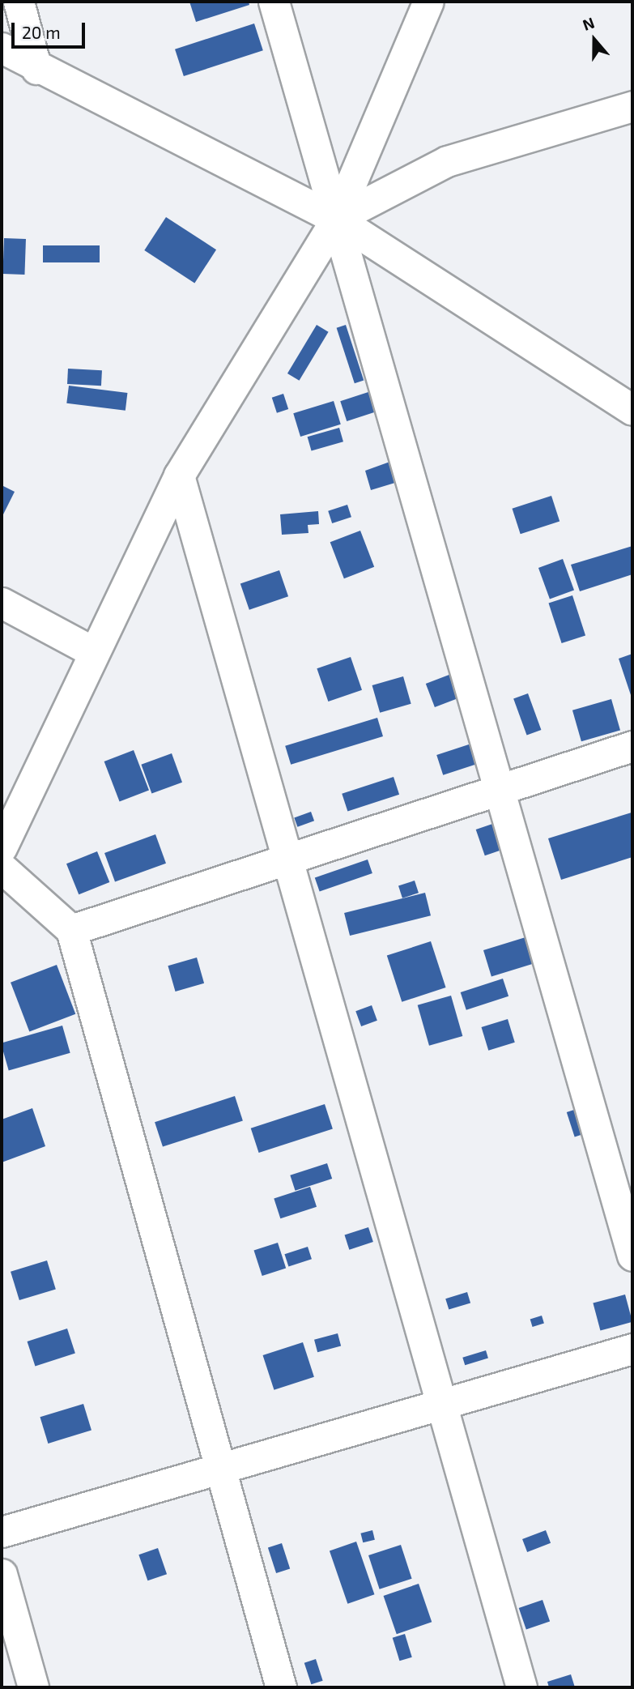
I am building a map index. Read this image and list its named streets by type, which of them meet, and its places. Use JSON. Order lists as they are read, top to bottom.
{
  "scale_bar": "20 m",
  "north": "top"
}
